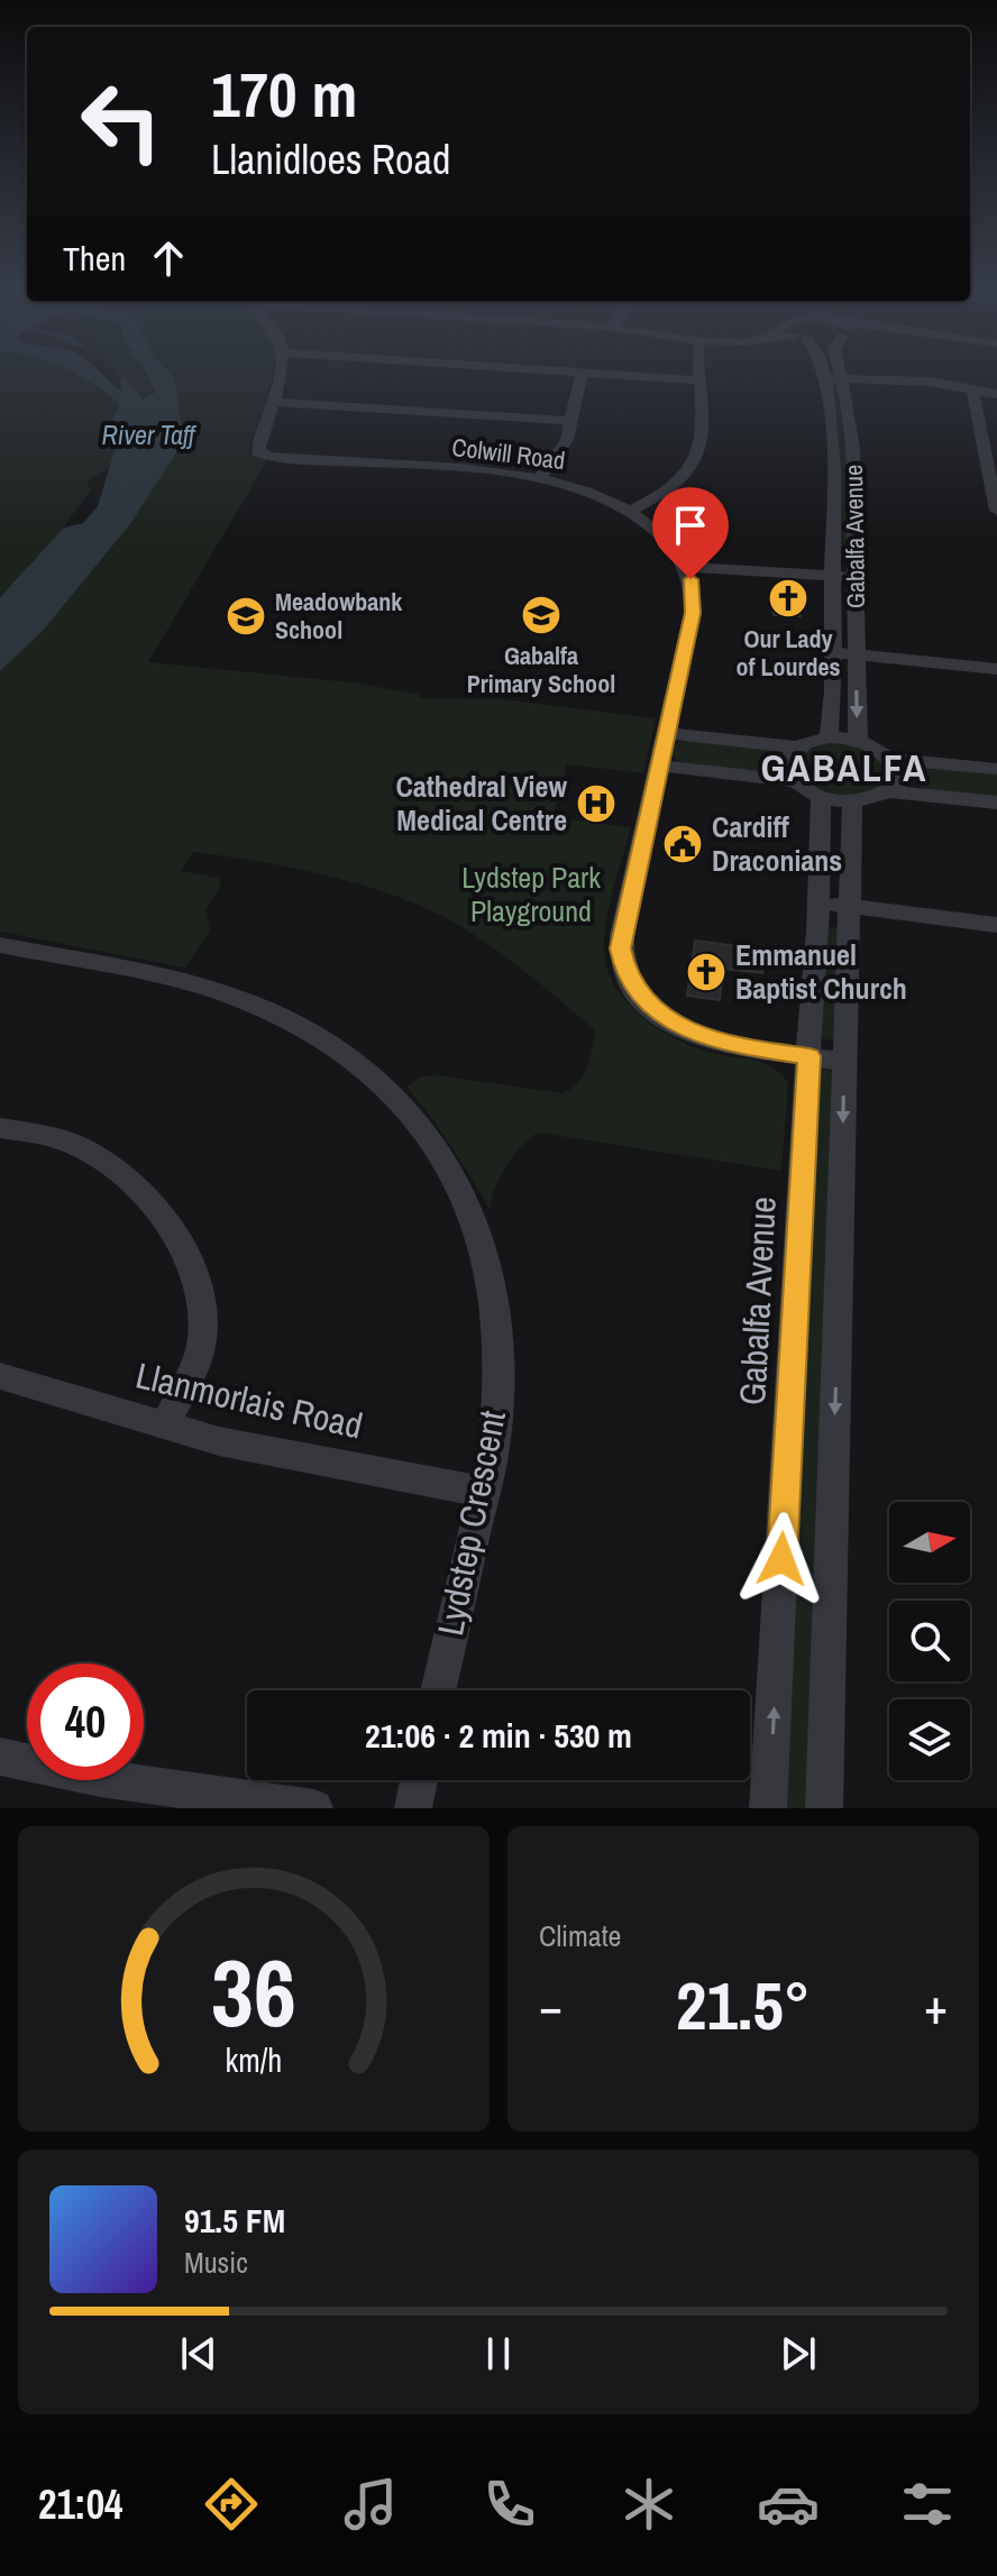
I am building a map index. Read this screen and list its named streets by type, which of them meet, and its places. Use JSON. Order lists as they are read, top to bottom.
{
  "streets": {
    "street": [
      "Colwill Road",
      "Gabalfa Avenue",
      "Llanmorlais Road",
      "Lydstep Crescent"
    ]
  },
  "crossings": [
    ["Llanmorlais Road", "Lydstep Crescent"]
  ],
  "districts": ["GABALFA"],
  "water": ["River Taff"],
  "parks": ["Lydstep Park Playground"],
  "places": {
    "church": ["Our Lady of Lourdes", "Emmanuel Baptist Church"],
    "school or university": ["Gabalfa Primary School", "Meadowbank School"],
    "hospital": ["Cathedral View Medical Centre"],
    "public building": ["Cardiff Draconians"]
  },
  "north": "right",
  "page": {
    "turn": ["170 m", "Llanidloes Road"],
    "then": "Then",
    "limit": "40",
    "trip": "21:06 · 2 min · 530 m",
    "tile": "Climate",
    "heat": ["−", "21.5°", "+"],
    "song": ["91.5 FM", "Music"],
    "tabs": "21:04",
    "gauge": ["36", "km/h"]
  }
}
